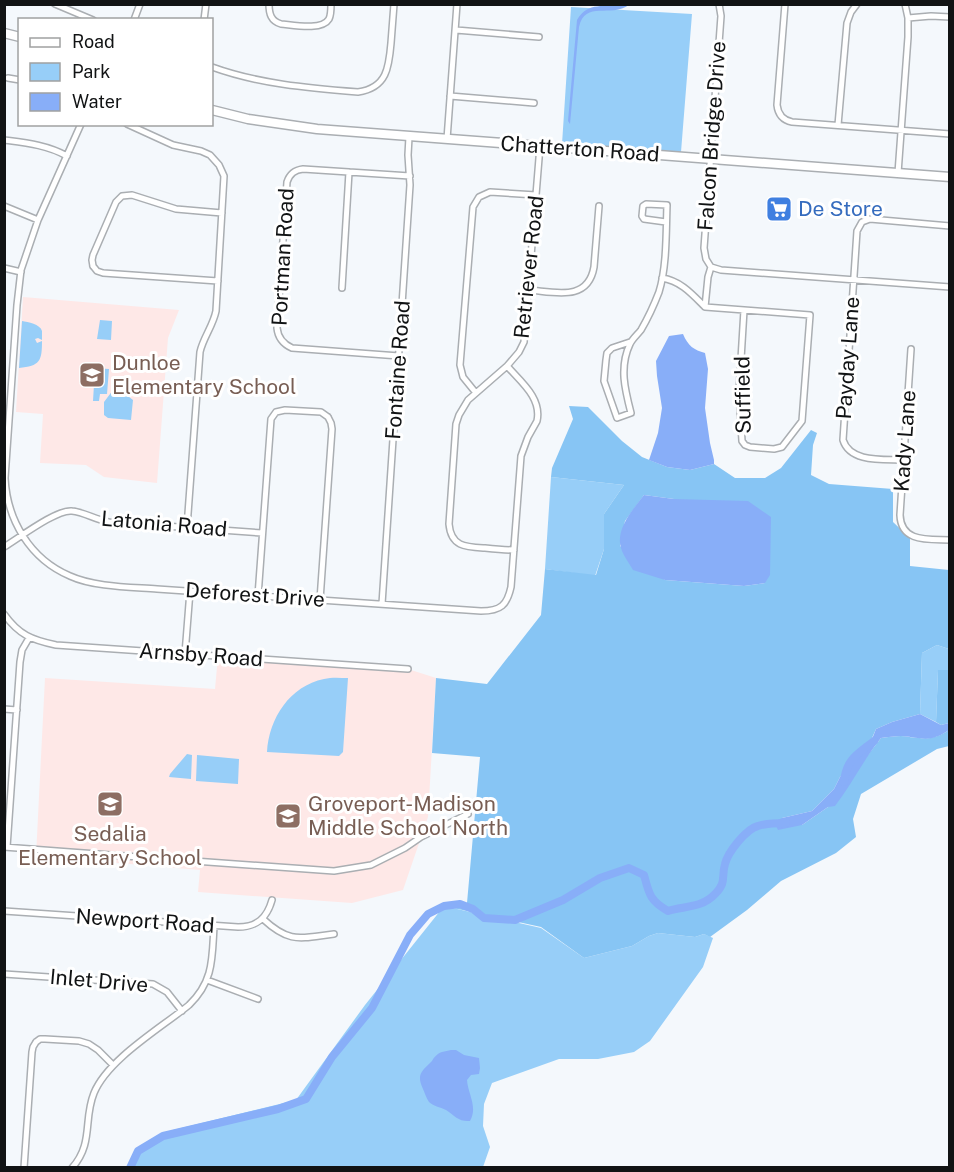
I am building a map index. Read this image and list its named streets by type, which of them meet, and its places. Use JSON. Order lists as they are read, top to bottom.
{
  "streets": {
    "main road": ["Chatterton Road"],
    "street": [
      "Falcon Bridge Drive",
      "Portman Road",
      "Retriever Road",
      "Payday Lane",
      "Fontaine Road",
      "Suffield",
      "Kady Lane",
      "Latonia Road",
      "Deforest Drive",
      "Arnsby Road",
      "Newport Road",
      "Inlet Drive"
    ]
  },
  "crossings": [
    ["Falcon Bridge Drive", "Chatterton Road"],
    ["Chatterton Road", "Retriever Road"],
    ["Chatterton Road", "Fontaine Road"],
    ["Portman Road", "Fontaine Road"],
    ["Retriever Road", "Deforest Drive"],
    ["Payday Lane", "Kady Lane"],
    ["Fontaine Road", "Deforest Drive"],
    ["Latonia Road", "Deforest Drive"]
  ],
  "places": {
    "supermarket": ["De Store"],
    "school or university": ["Dunloe Elementary School", "Sedalia Elementary School", "Groveport-Madison Middle School North"]
  },
  "legend": ["Road", "Park", "Water"]
}
